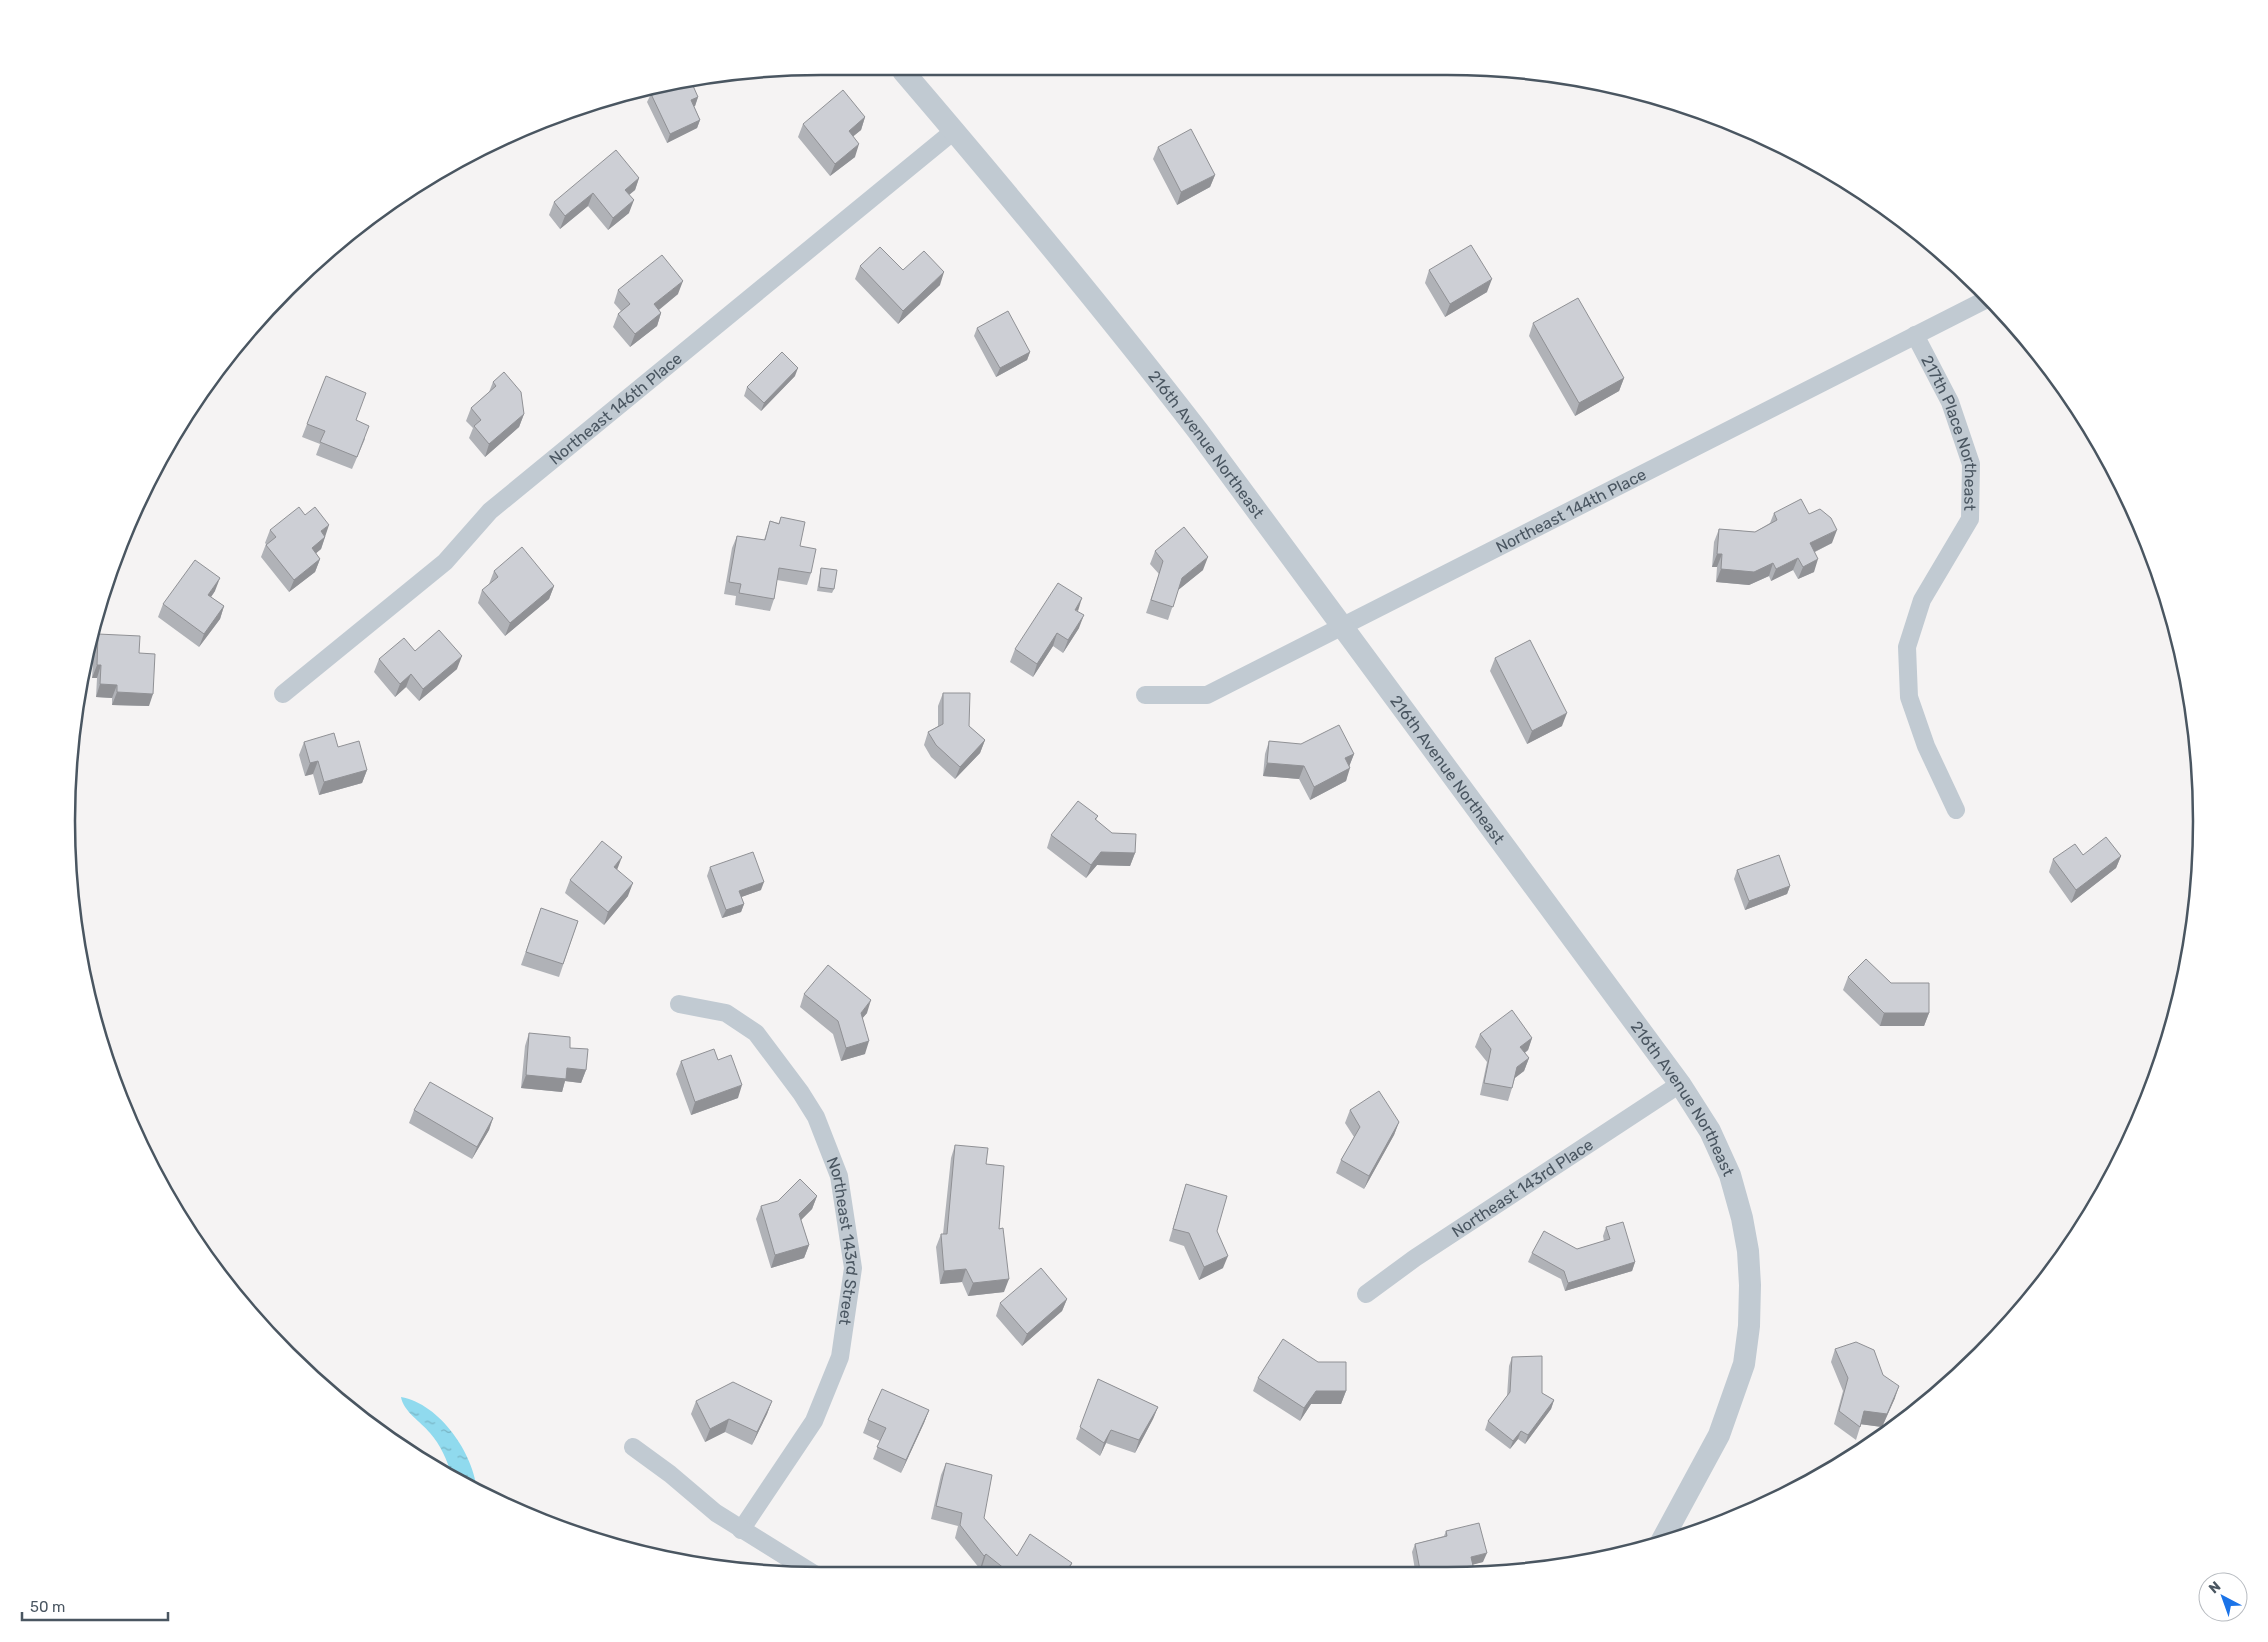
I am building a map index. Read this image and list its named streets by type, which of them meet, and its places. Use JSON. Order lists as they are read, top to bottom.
{
  "streets": {
    "street": [
      "Northeast 146th Place",
      "217th Place Northeast",
      "216th Avenue Northeast",
      "Northeast 144th Place",
      "Northeast 143rd Place",
      "Northeast 143rd Street"
    ]
  },
  "crossings": [
    ["Northeast 146th Place", "216th Avenue Northeast"],
    ["217th Place Northeast", "Northeast 144th Place"],
    ["216th Avenue Northeast", "Northeast 144th Place"],
    ["216th Avenue Northeast", "Northeast 143rd Place"]
  ],
  "scale_bar": "50 m",
  "north": "top left"
}
